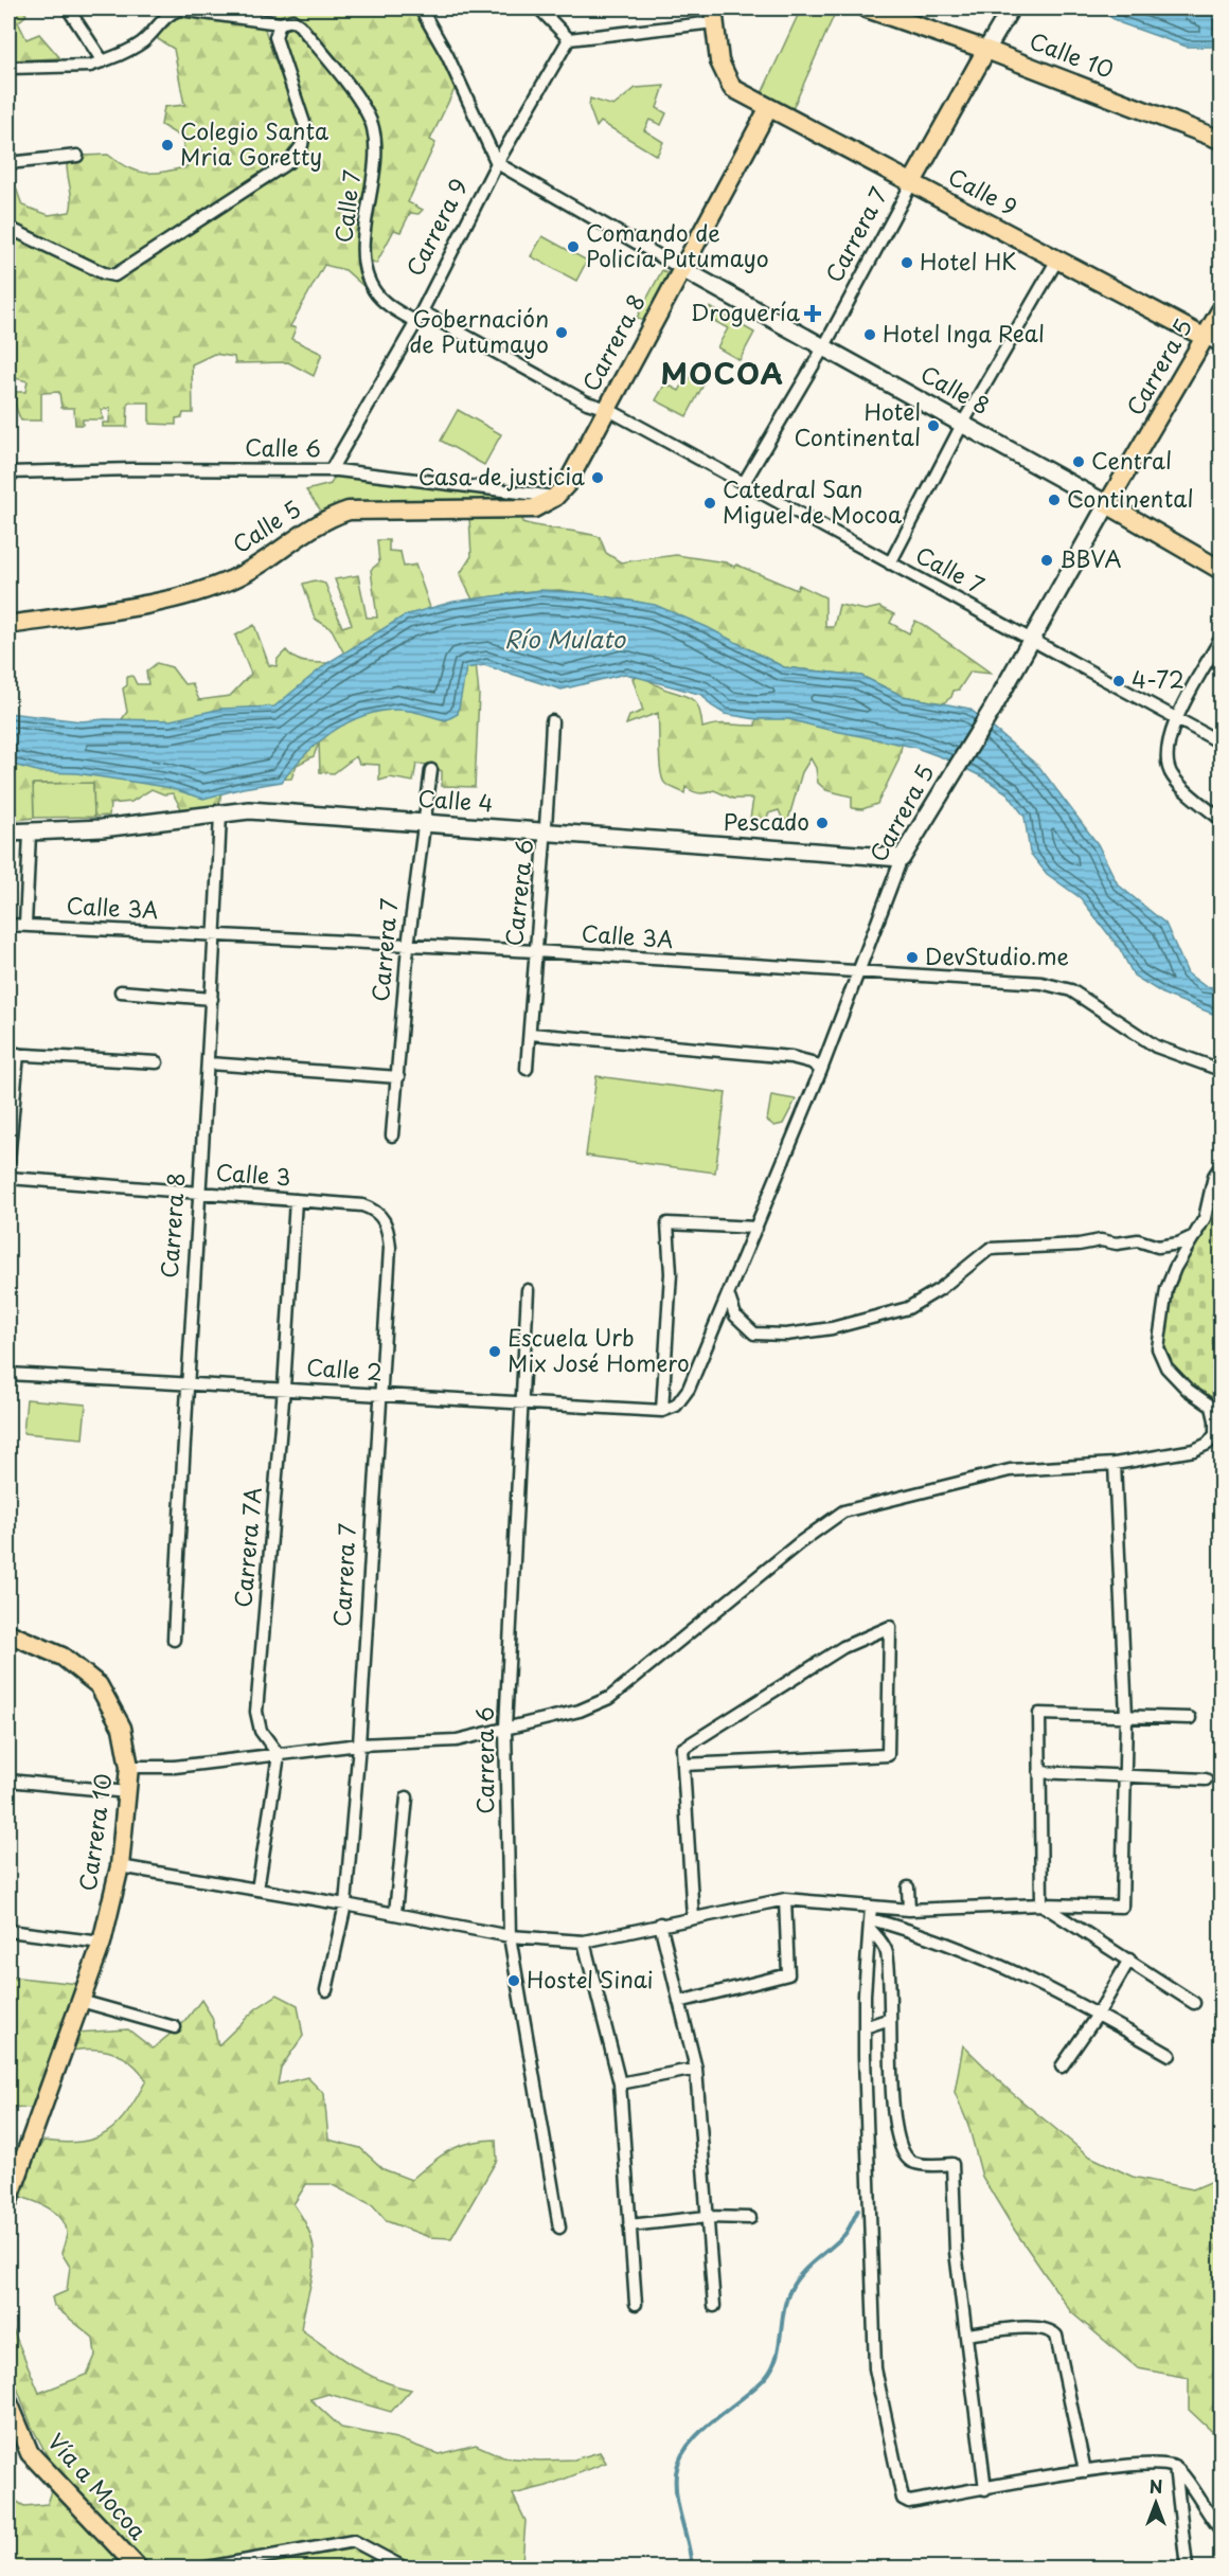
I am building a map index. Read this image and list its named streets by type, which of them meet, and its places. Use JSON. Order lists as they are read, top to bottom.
{
  "streets": {
    "main road": [
      "Calle 10",
      "Calle 9",
      "Carrera 7",
      "Carrera 8",
      "Carrera 5",
      "Calle 8",
      "Calle 5",
      "Calle 4",
      "Carrera 10",
      "Vía a Mocoa"
    ],
    "street": [
      "Calle 7",
      "Carrera 9",
      "Calle 6",
      "Carrera 6",
      "Calle 3A",
      "Calle 3",
      "Calle 2",
      "Carrera 7A"
    ]
  },
  "crossings": [
    ["Calle 10", "Carrera 7"],
    ["Calle 9", "Carrera 7"],
    ["Calle 9", "Carrera 8"],
    ["Calle 9", "Carrera 5"],
    ["Calle 7", "Carrera 9"],
    ["Calle 7", "Carrera 7"],
    ["Calle 7", "Carrera 8"],
    ["Calle 7", "Carrera 5"],
    ["Carrera 9", "Calle 8"],
    ["Carrera 9", "Calle 6"],
    ["Carrera 7", "Calle 8"],
    ["Carrera 7", "Calle 4"],
    ["Carrera 7", "Calle 3A"],
    ["Carrera 7", "Calle 3"],
    ["Carrera 7", "Calle 2"],
    ["Carrera 8", "Calle 8"],
    ["Carrera 8", "Calle 6"],
    ["Carrera 8", "Calle 5"],
    ["Carrera 8", "Calle 4"],
    ["Carrera 8", "Calle 3A"],
    ["Carrera 8", "Calle 3"],
    ["Carrera 8", "Calle 2"],
    ["Carrera 5", "Calle 8"],
    ["Carrera 5", "Calle 4"],
    ["Carrera 5", "Calle 3A"],
    ["Carrera 5", "Calle 2"],
    ["Calle 6", "Calle 5"],
    ["Calle 4", "Carrera 6"],
    ["Carrera 6", "Calle 3A"],
    ["Carrera 6", "Calle 2"],
    ["Calle 3", "Carrera 7A"],
    ["Calle 2", "Carrera 7A"]
  ],
  "districts": ["MOCOA"],
  "water": ["Río Mulato"],
  "places": {
    "other": [
      "Colegio Santa Mria Goretty",
      "Comando de Policía Putumayo",
      "Hotel HK",
      "Gobernación de Putumayo",
      "Hotel Inga Real",
      "Hotel Continental",
      "Central",
      "Casa de justicia",
      "Continental",
      "Catedral San Miguel de Mocoa",
      "BBVA",
      "4-72",
      "Pescado",
      "DevStudio.me",
      "Escuela Urb Mix José Homero",
      "Hostel Sinai"
    ],
    "health": ["Droguería"]
  },
  "north": "top"
}
